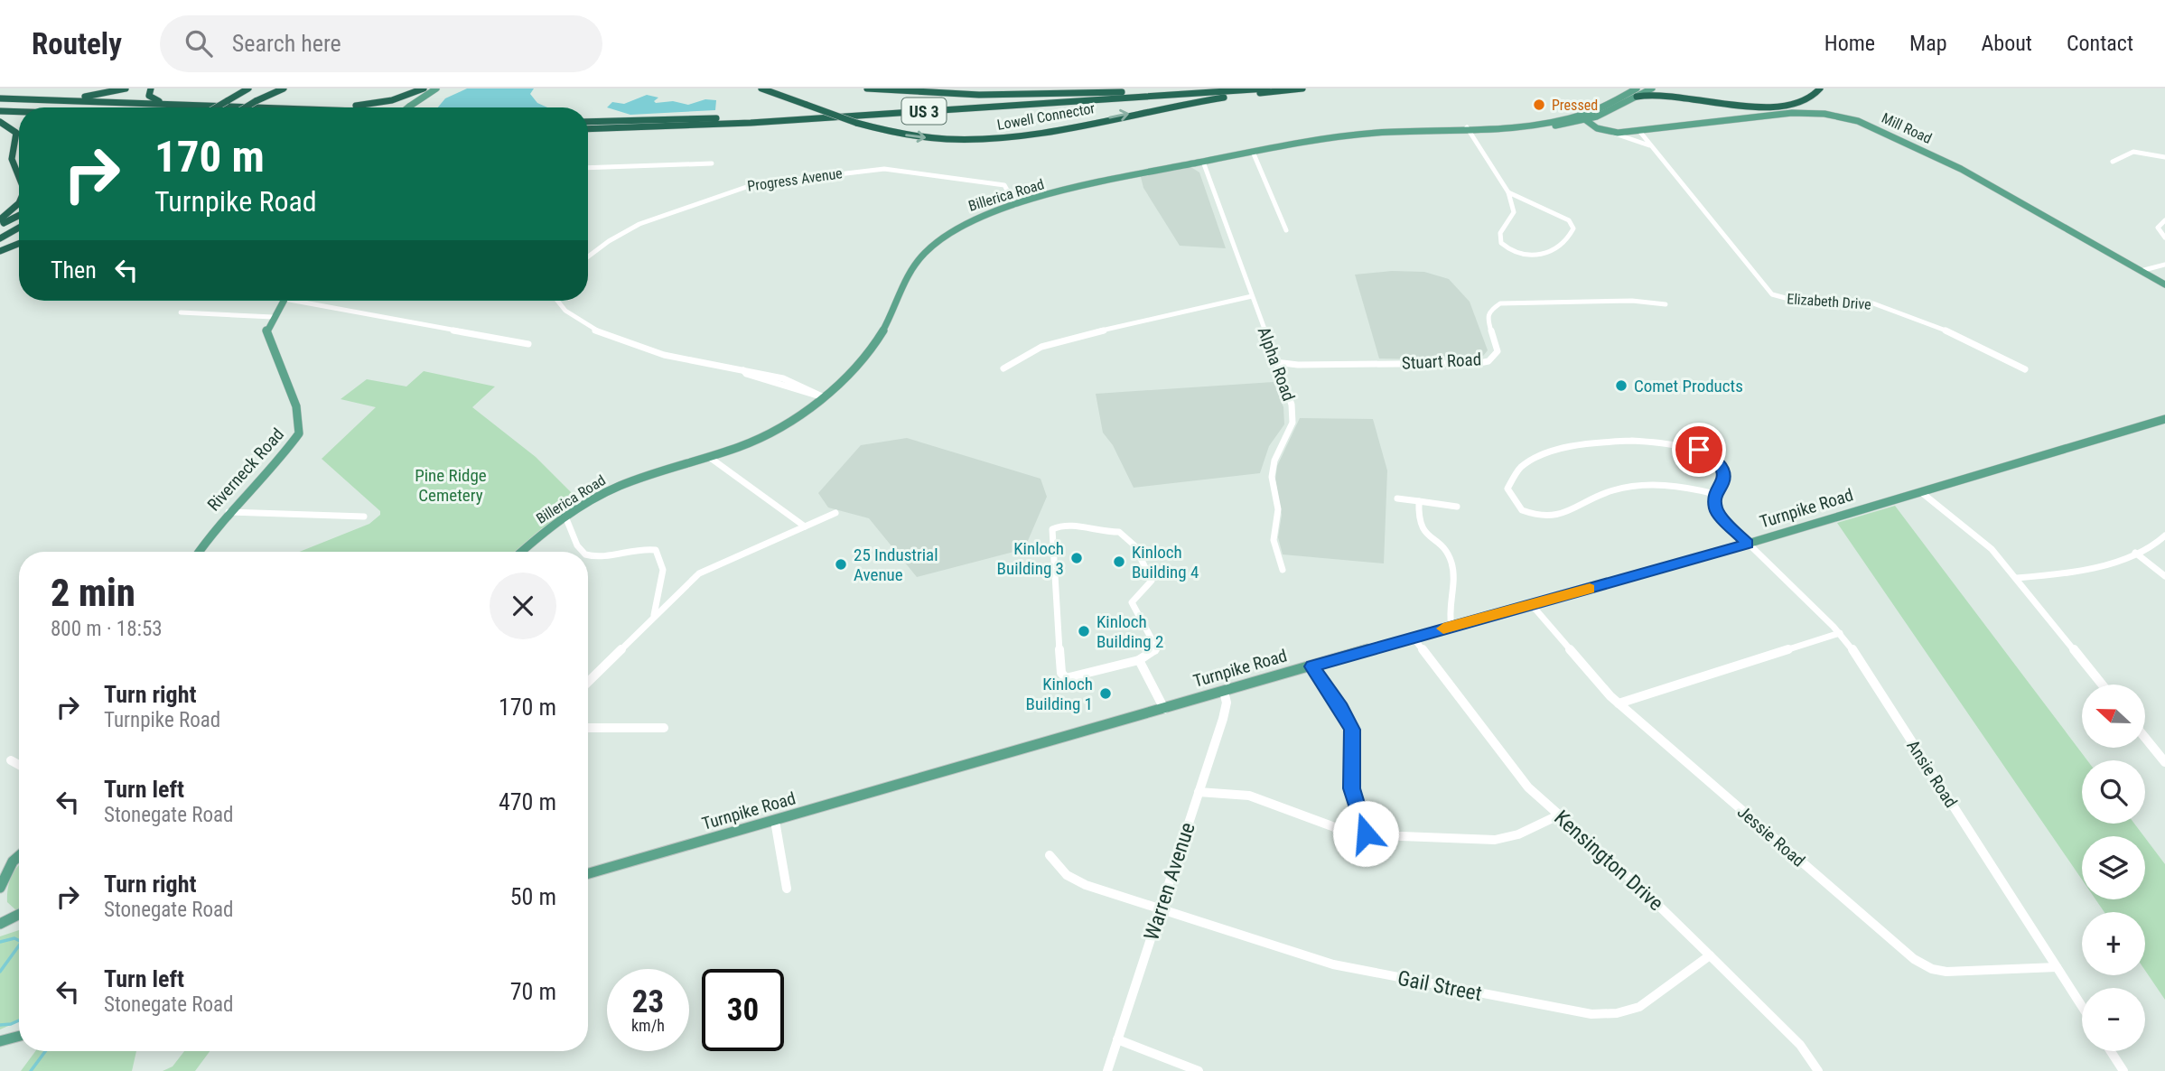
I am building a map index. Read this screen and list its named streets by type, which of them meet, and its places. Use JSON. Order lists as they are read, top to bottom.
{
  "streets": {
    "highway": ["US 3", "Lowell Connector"],
    "main road": [
      "Mill Road",
      "Billerica Road",
      "Riverneck Road",
      "Turnpike Road"
    ],
    "street": [
      "Progress Avenue",
      "Elizabeth Drive",
      "Stuart Road",
      "Alpha Road",
      "Ansie Road",
      "Jessie Road",
      "Kensington Drive",
      "Warren Avenue",
      "Gail Street"
    ]
  },
  "crossings": [
    ["Mill Road", "Billerica Road"],
    ["Mill Road", "Elizabeth Drive"],
    ["Progress Avenue", "Billerica Road"],
    ["Billerica Road", "Alpha Road"],
    ["Stuart Road", "Alpha Road"],
    ["Turnpike Road", "Ansie Road"],
    ["Turnpike Road", "Jessie Road"],
    ["Turnpike Road", "Kensington Drive"],
    ["Turnpike Road", "Warren Avenue"],
    ["Ansie Road", "Jessie Road"],
    ["Kensington Drive", "Gail Street"],
    ["Warren Avenue", "Gail Street"]
  ],
  "parks": ["Pine Ridge Cemetery"],
  "places": [
    "Pressed",
    "Comet Products",
    "Kinloch Building 3",
    "Kinloch Building 4",
    "25 Industrial Avenue",
    "Kinloch Building 2",
    "Kinloch Building 1"
  ],
  "north": "left",
  "page": {
    "header": "Routely",
    "search": "Search here",
    "nav": [
      "Home",
      "Map",
      "About",
      "Contact"
    ],
    "turn": ["170 m", "Turnpike Road"],
    "then": "Then",
    "heading": ["2 min", "800 m · 18:53"],
    "list": [
      {
        "name": "Turn right",
        "note": "Turnpike Road",
        "value": "170 m"
      },
      {
        "name": "Turn left",
        "note": "Stonegate Road",
        "value": "470 m"
      },
      {
        "name": "Turn right",
        "note": "Stonegate Road",
        "value": "50 m"
      },
      {
        "name": "Turn left",
        "note": "Stonegate Road",
        "value": "70 m"
      }
    ],
    "map_buttons": ["+", "−"],
    "speed": "23 km/h",
    "limit": "30"
  }
}
